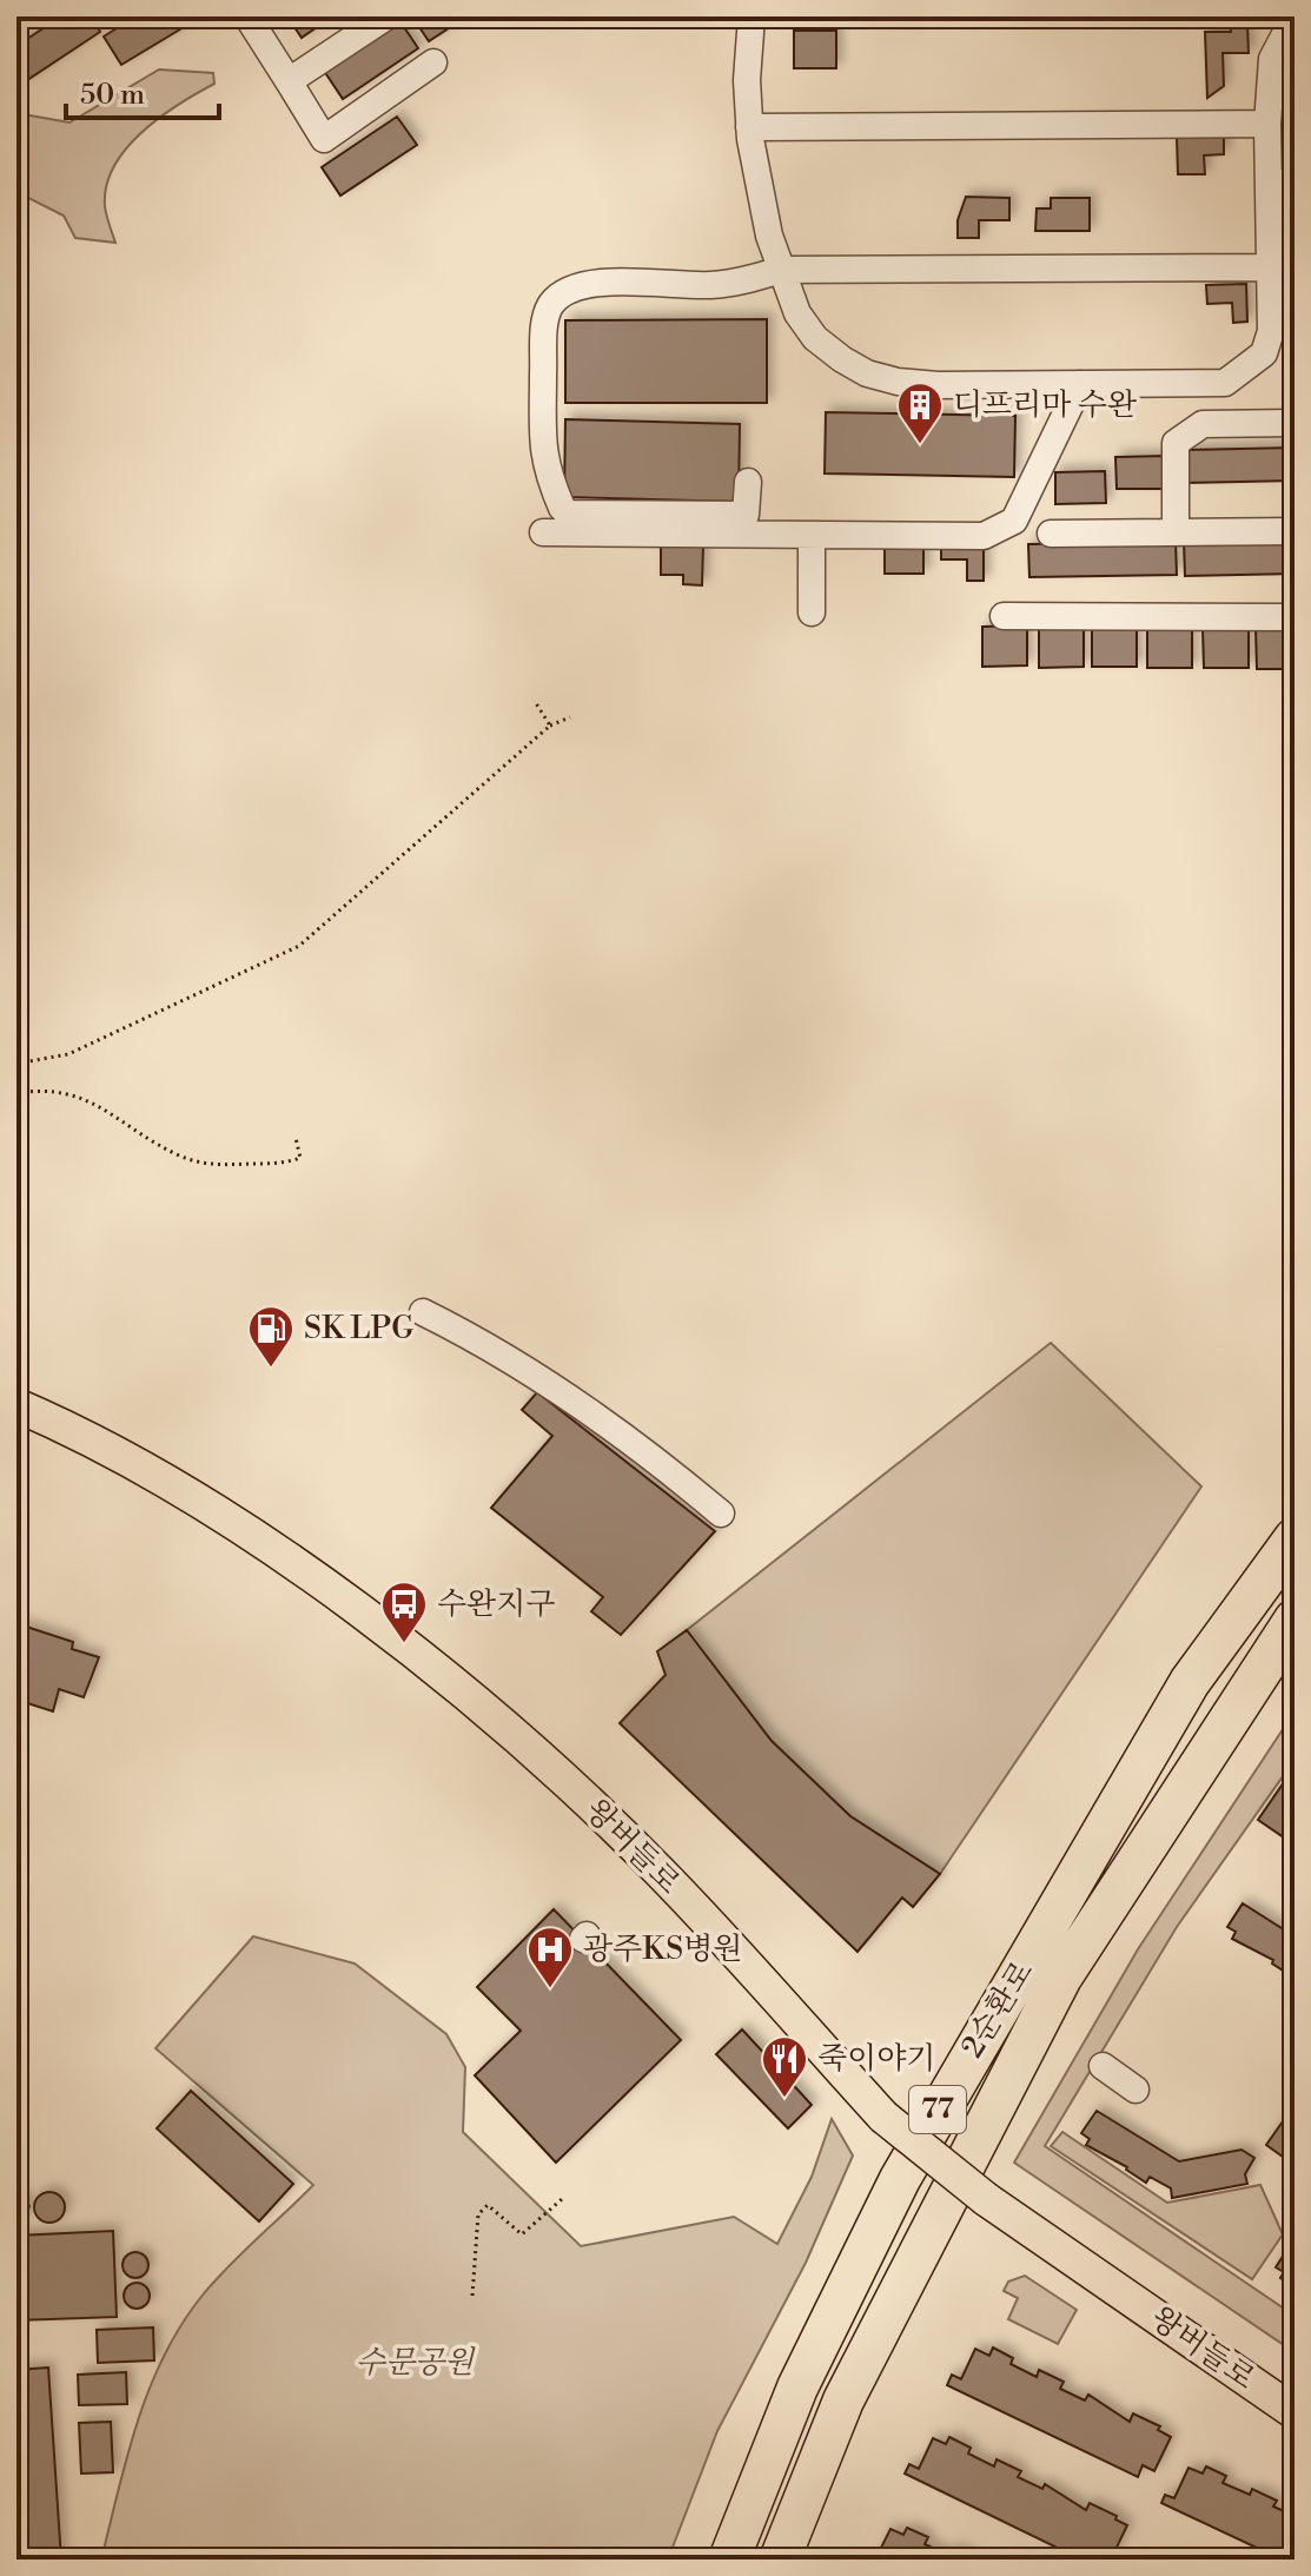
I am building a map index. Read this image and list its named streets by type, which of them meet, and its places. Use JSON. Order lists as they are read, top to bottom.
{
  "streets": {
    "highway": ["2순환로", "77"],
    "main road": ["왕버들로"]
  },
  "parks": ["수문공원"],
  "places": {
    "building": ["디프리마 수완"],
    "fuel station": ["SK LPG"],
    "bus stop": ["수완지구"],
    "hospital": ["광주KS병원"],
    "restaurant": ["죽이야기"]
  },
  "scale_bar": "50 m"
}
